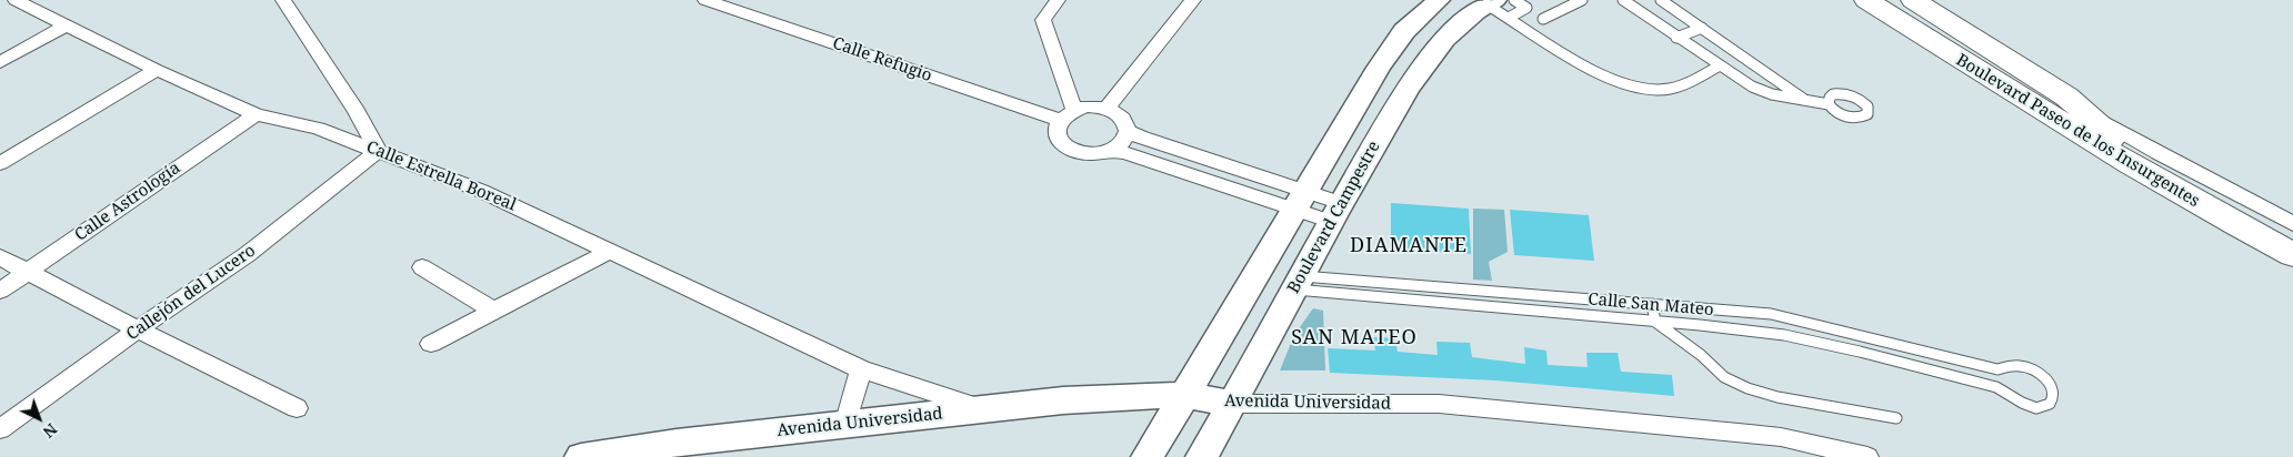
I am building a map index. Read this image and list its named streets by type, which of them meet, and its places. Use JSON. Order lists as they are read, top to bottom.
{
  "streets": {
    "main road": ["Boulevard Paseo de los Insurgentes"],
    "street": [
      "Calle Refugio",
      "Calle Estrella Boreal",
      "Calle Astrología",
      "Boulevard Campestre",
      "Callejón del Lucero",
      "Avenida Universidad"
    ],
    "lane": ["Calle San Mateo"]
  },
  "crossings": [
    ["Calle Estrella Boreal", "Calle Astrología"],
    ["Calle Estrella Boreal", "Callejón del Lucero"],
    ["Calle Estrella Boreal", "Avenida Universidad"],
    ["Boulevard Campestre", "Calle San Mateo"],
    ["Boulevard Campestre", "Avenida Universidad"]
  ],
  "districts": ["DIAMANTE", "SAN MATEO"],
  "north": "bottom right"
}
